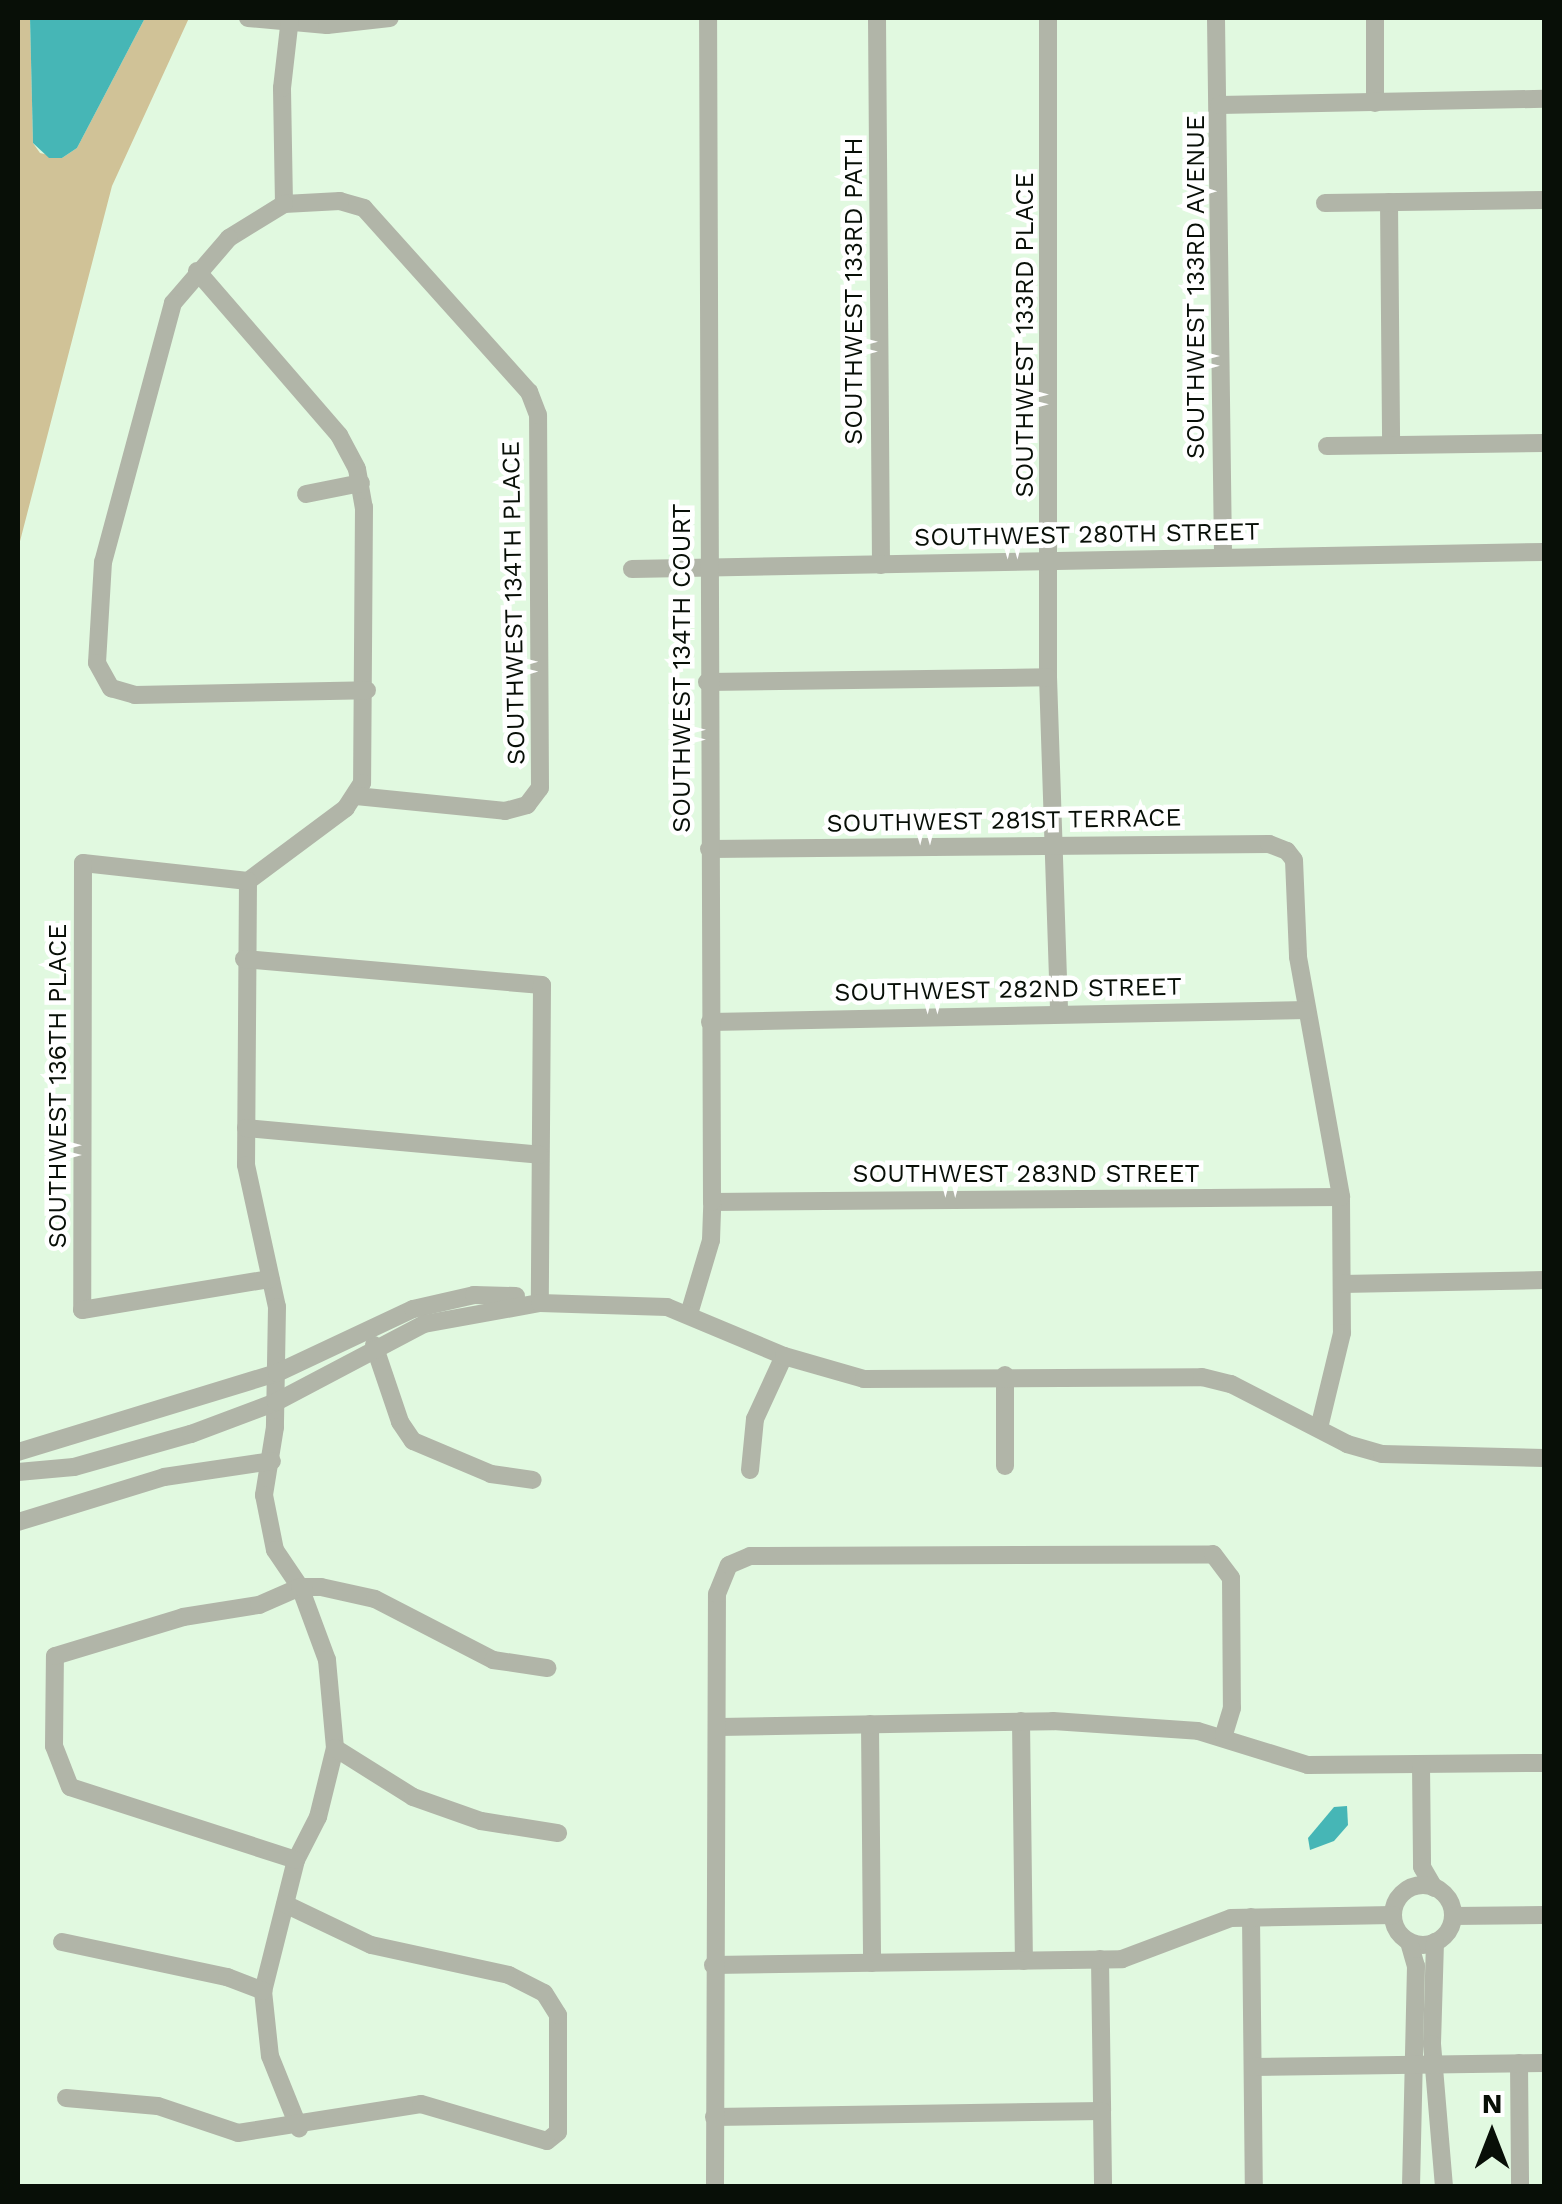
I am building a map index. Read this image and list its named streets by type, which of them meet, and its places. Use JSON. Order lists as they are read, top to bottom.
{
  "streets": {
    "street": [
      "SOUTHWEST 133RD AVENUE",
      "SOUTHWEST 133RD PATH",
      "SOUTHWEST 133RD PLACE",
      "SOUTHWEST 280TH STREET",
      "SOUTHWEST 134TH PLACE",
      "SOUTHWEST 134TH COURT",
      "SOUTHWEST 281ST TERRACE",
      "SOUTHWEST 282ND STREET",
      "SOUTHWEST 136TH PLACE",
      "SOUTHWEST 283ND STREET"
    ]
  },
  "crossings": [
    ["SOUTHWEST 133RD AVENUE", "SOUTHWEST 280TH STREET"],
    ["SOUTHWEST 133RD PATH", "SOUTHWEST 280TH STREET"],
    ["SOUTHWEST 133RD PLACE", "SOUTHWEST 280TH STREET"],
    ["SOUTHWEST 133RD PLACE", "SOUTHWEST 281ST TERRACE"],
    ["SOUTHWEST 133RD PLACE", "SOUTHWEST 282ND STREET"],
    ["SOUTHWEST 280TH STREET", "SOUTHWEST 134TH COURT"],
    ["SOUTHWEST 134TH COURT", "SOUTHWEST 281ST TERRACE"],
    ["SOUTHWEST 134TH COURT", "SOUTHWEST 282ND STREET"],
    ["SOUTHWEST 134TH COURT", "SOUTHWEST 283ND STREET"],
    ["SOUTHWEST 281ST TERRACE", "SOUTHWEST 282ND STREET"]
  ],
  "north": "top"
}
